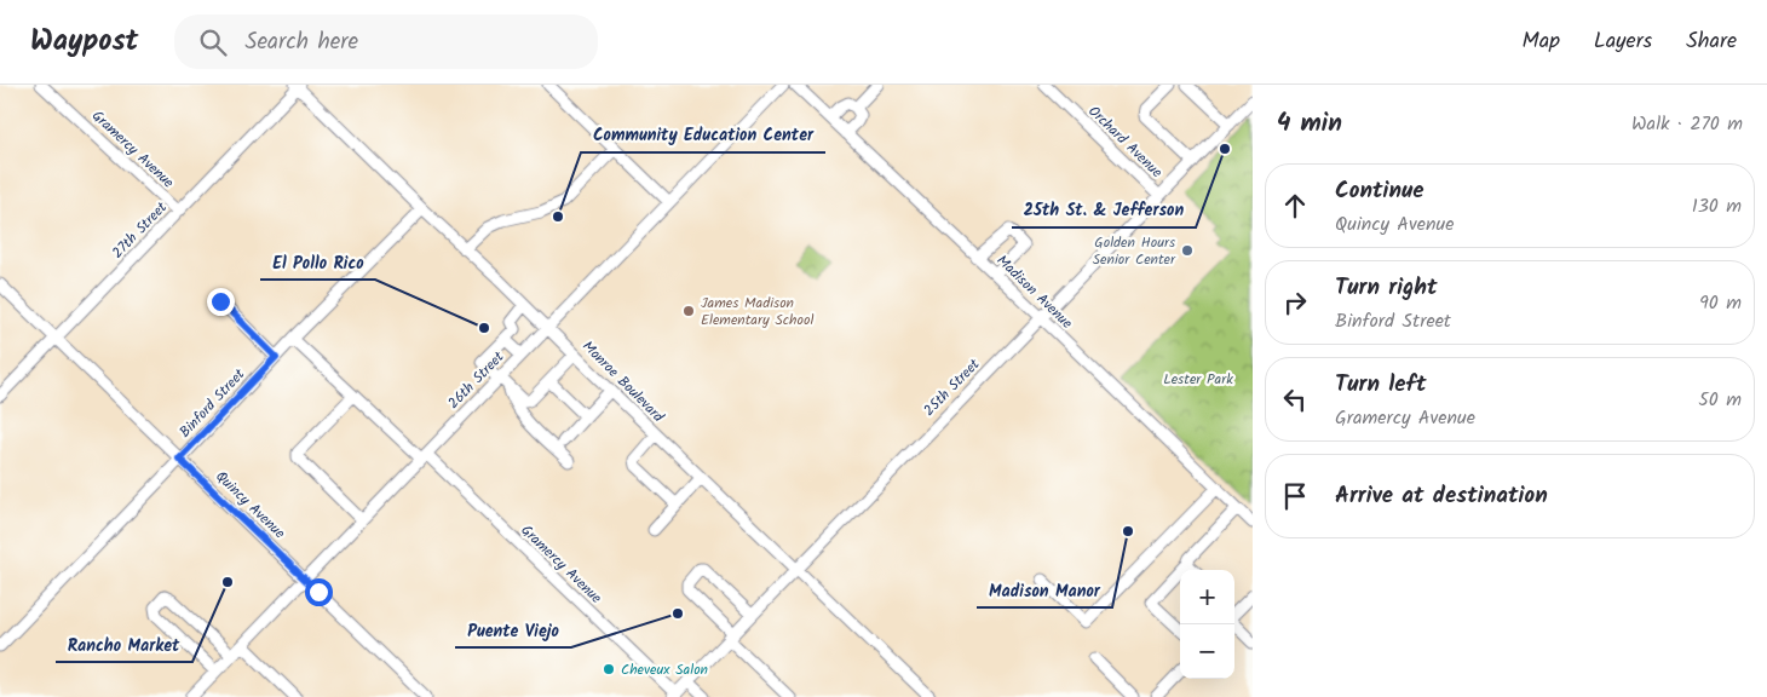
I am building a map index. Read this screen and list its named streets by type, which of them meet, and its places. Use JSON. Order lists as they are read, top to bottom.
{
  "streets": {
    "street": [
      "Orchard Avenue",
      "Gramercy Avenue",
      "27th Street",
      "Madison Avenue",
      "26th Street",
      "Monroe Boulevard",
      "25th Street",
      "Binford Street",
      "Quincy Avenue"
    ]
  },
  "crossings": [
    ["Orchard Avenue", "25th Street"],
    ["Gramercy Avenue", "27th Street"],
    ["Gramercy Avenue", "26th Street"],
    ["Gramercy Avenue", "25th Street"],
    ["Gramercy Avenue", "Binford Street"],
    ["27th Street", "Monroe Boulevard"],
    ["27th Street", "Quincy Avenue"],
    ["Madison Avenue", "25th Street"],
    ["26th Street", "Monroe Boulevard"],
    ["26th Street", "Quincy Avenue"],
    ["Monroe Boulevard", "25th Street"],
    ["Monroe Boulevard", "Binford Street"],
    ["Binford Street", "Quincy Avenue"]
  ],
  "parks": ["Lester Park"],
  "places": [
    "25th St. & Jefferson",
    "Community Education Center",
    "Golden Hours Senior Center",
    "James Madison Elementary School",
    "El Pollo Rico",
    "Madison Manor",
    "Rancho Market",
    "Puente Viejo",
    "Cheveux Salon"
  ],
  "page": {
    "header": "Waypost",
    "search": "Search here",
    "nav": ["Map", "Layers", "Share"],
    "heading": ["4 min", "Walk · 270 m"],
    "list": [
      ["Continue", "Quincy Avenue", "130 m"],
      ["Turn right", "Binford Street", "90 m"],
      ["Turn left", "Gramercy Avenue", "50 m"],
      "Arrive at destination"
    ],
    "map_buttons": ["+", "−"]
  }
}
